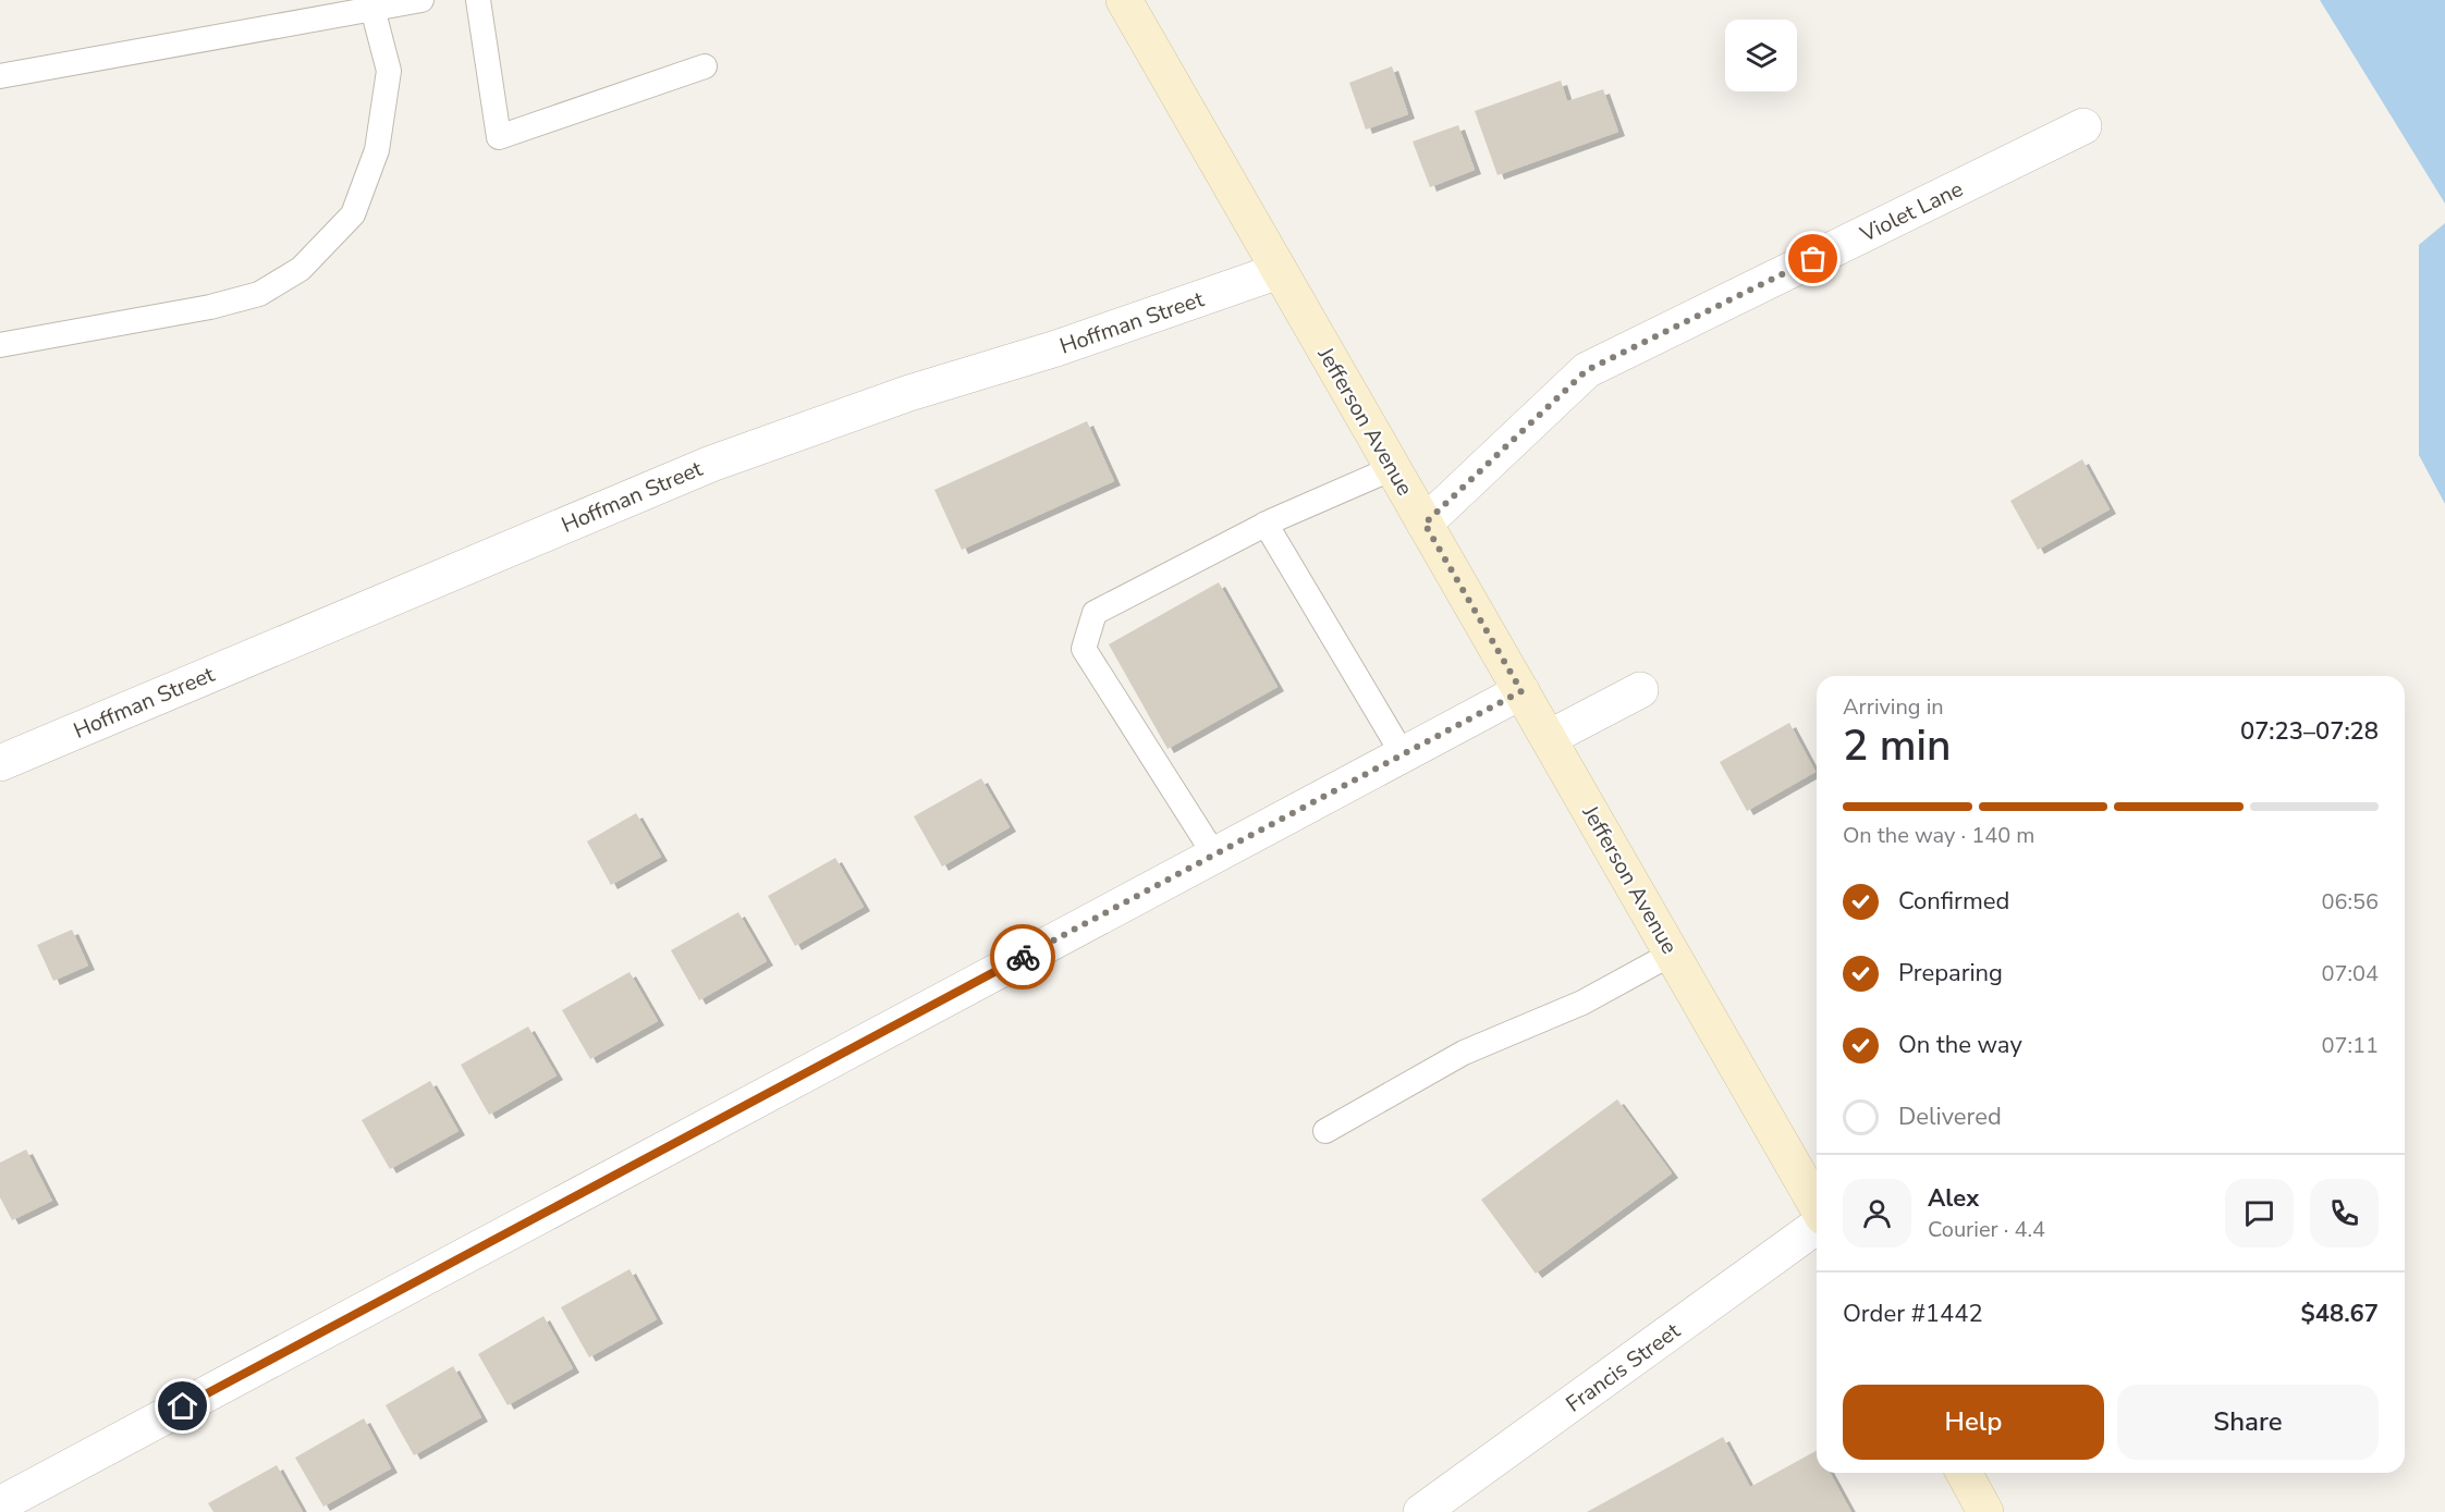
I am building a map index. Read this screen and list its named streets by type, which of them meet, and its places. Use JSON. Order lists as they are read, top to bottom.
{
  "streets": {
    "main road": ["Jefferson Avenue"],
    "street": ["Violet Lane", "Hoffman Street", "Francis Street"]
  },
  "crossings": [
    ["Violet Lane", "Jefferson Avenue"],
    ["Hoffman Street", "Jefferson Avenue"]
  ],
  "page": {
    "heading": ["2 min", "Arriving in", "07:23–07:28"],
    "panel": [
      "Alex",
      "Courier · 4.4",
      "Order #1442",
      "$48.67"
    ],
    "bar": "On the way · 140 m",
    "list": [
      ["Confirmed", "06:56"],
      ["Preparing", "07:04"],
      ["On the way", "07:11"],
      "Delivered"
    ],
    "buttons": ["Help", "Share"]
  }
}
